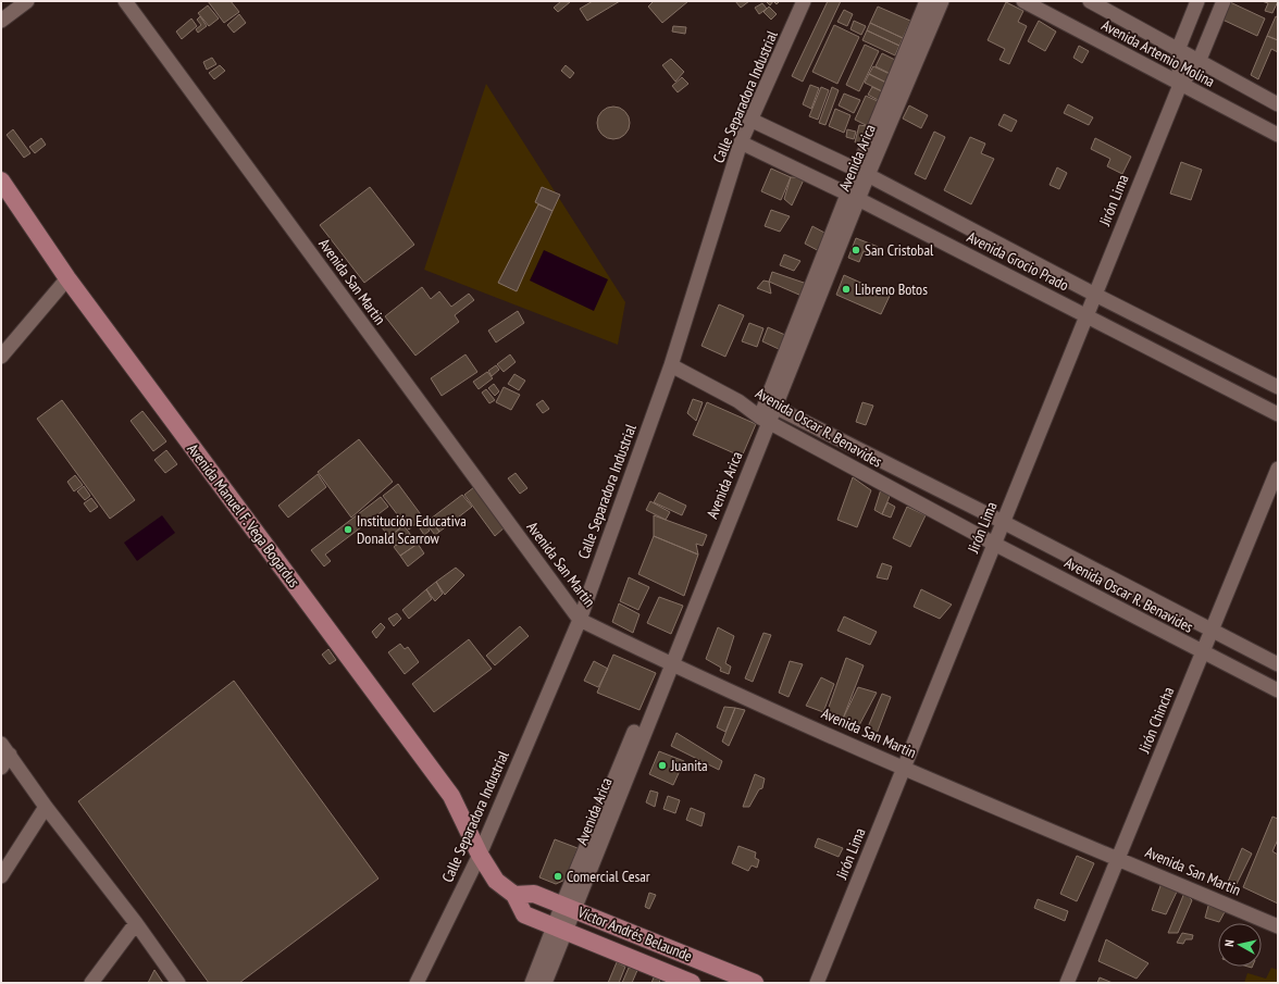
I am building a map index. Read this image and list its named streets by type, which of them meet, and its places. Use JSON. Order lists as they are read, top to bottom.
{
  "streets": {
    "main road": ["Avenida Manuel F. Vega Bogardus", "Víctor Andrés Belaunde"],
    "street": [
      "Avenida Artemio Molina",
      "Calle Separadora Industrial",
      "Avenida Arica",
      "Jirón Lima",
      "Avenida Grocio Prado",
      "Avenida San Martin",
      "Avenida Oscar R. Benavides",
      "Jirón Chincha"
    ]
  },
  "crossings": [
    ["Avenida Artemio Molina", "Jirón Lima"],
    ["Calle Separadora Industrial", "Avenida Grocio Prado"],
    ["Calle Separadora Industrial", "Avenida San Martin"],
    ["Calle Separadora Industrial", "Avenida Manuel F. Vega Bogardus"],
    ["Calle Separadora Industrial", "Víctor Andrés Belaunde"],
    ["Avenida Arica", "Avenida Grocio Prado"],
    ["Avenida Arica", "Avenida San Martin"],
    ["Avenida Arica", "Avenida Oscar R. Benavides"],
    ["Avenida Arica", "Víctor Andrés Belaunde"],
    ["Jirón Lima", "Avenida Grocio Prado"],
    ["Jirón Lima", "Avenida San Martin"],
    ["Jirón Lima", "Avenida Oscar R. Benavides"],
    ["Avenida San Martin", "Jirón Chincha"],
    ["Avenida Oscar R. Benavides", "Jirón Chincha"],
    ["Avenida Manuel F. Vega Bogardus", "Víctor Andrés Belaunde"]
  ],
  "places": [
    "San Cristobal",
    "Libreno Botos",
    "Institución Educativa Donald Scarrow",
    "Juanita",
    "Comercial Cesar"
  ],
  "north": "left"
}
